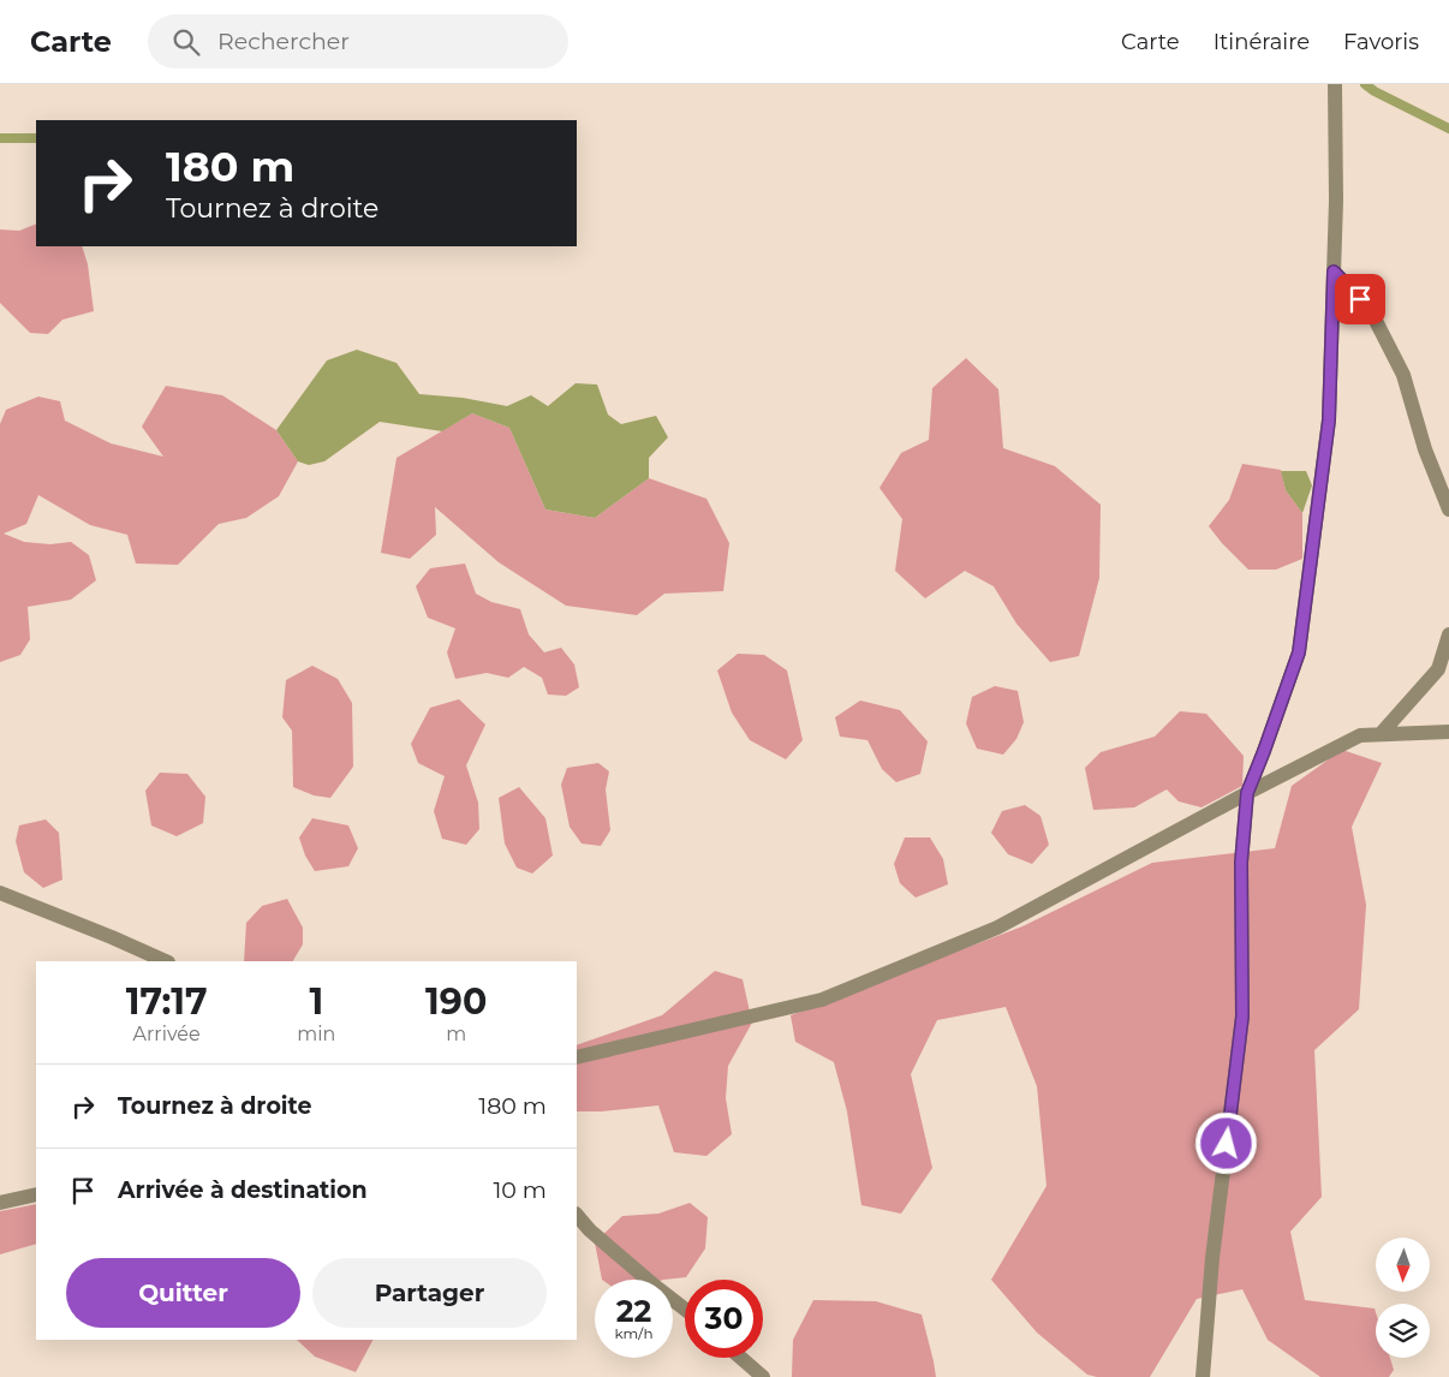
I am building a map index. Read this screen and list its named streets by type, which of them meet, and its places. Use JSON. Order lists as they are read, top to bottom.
{
  "north": "bottom",
  "page": {
    "header": "Carte",
    "search": "Rechercher",
    "nav": ["Carte", "Itinéraire", "Favoris"],
    "turn": ["180 m", "Tournez à droite"],
    "eta": [
      "17:17",
      "Arrivée",
      "1",
      "min",
      "190",
      "m"
    ],
    "list": [
      {
        "name": "Tournez à droite",
        "value": "180 m"
      },
      {
        "name": "Arrivée à destination",
        "value": "10 m"
      }
    ],
    "buttons": ["Quitter", "Partager"],
    "speed": "22 km/h",
    "limit": "30"
  }
}
